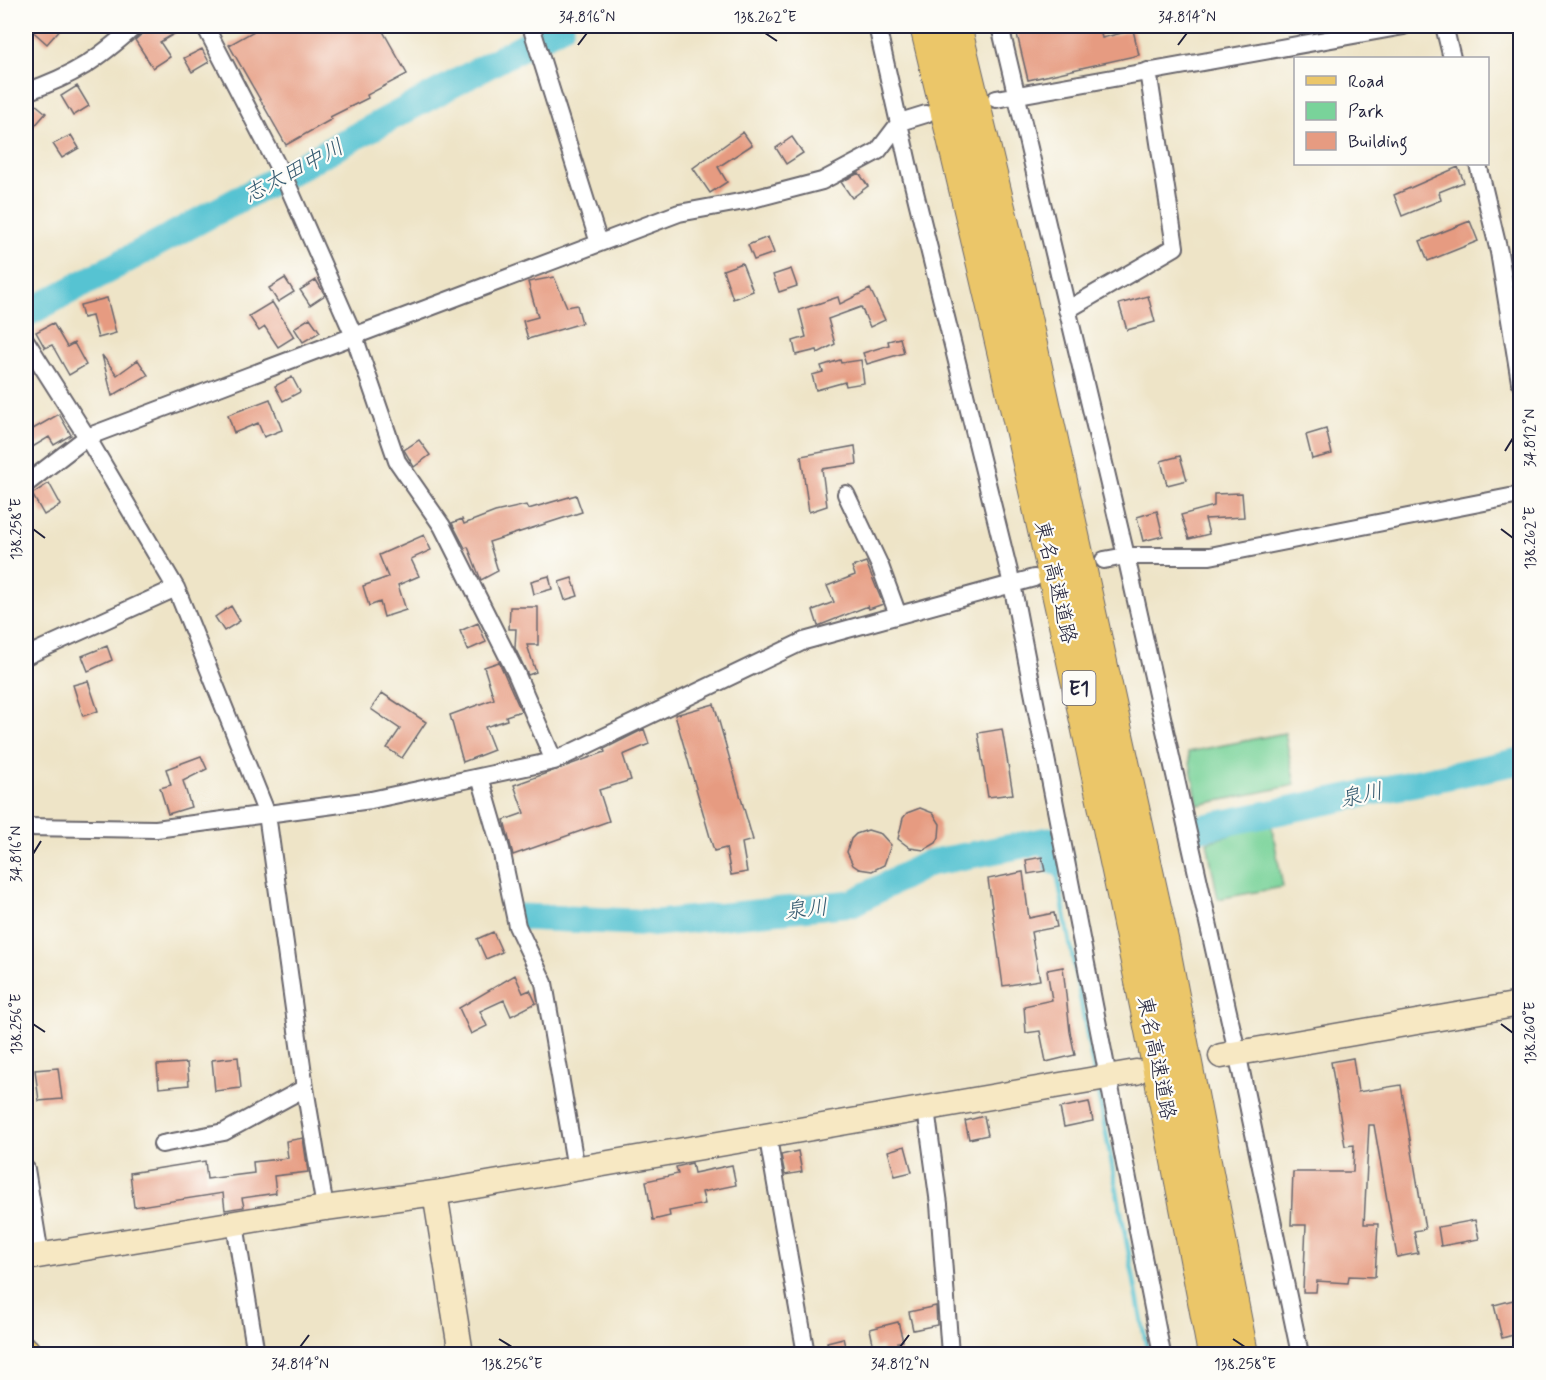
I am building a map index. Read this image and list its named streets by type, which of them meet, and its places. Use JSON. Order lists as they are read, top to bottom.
{
  "streets": {
    "highway": ["東名高速道路", "E1"]
  },
  "water": ["志太田中川", "泉川"],
  "legend": ["Road", "Park", "Building"],
  "coordinates": [
    "34.816°N",
    "138.262°E",
    "34.814°N",
    "34.812°N",
    "138.258°E",
    "138.256°E",
    "138.260°E"
  ]
}
